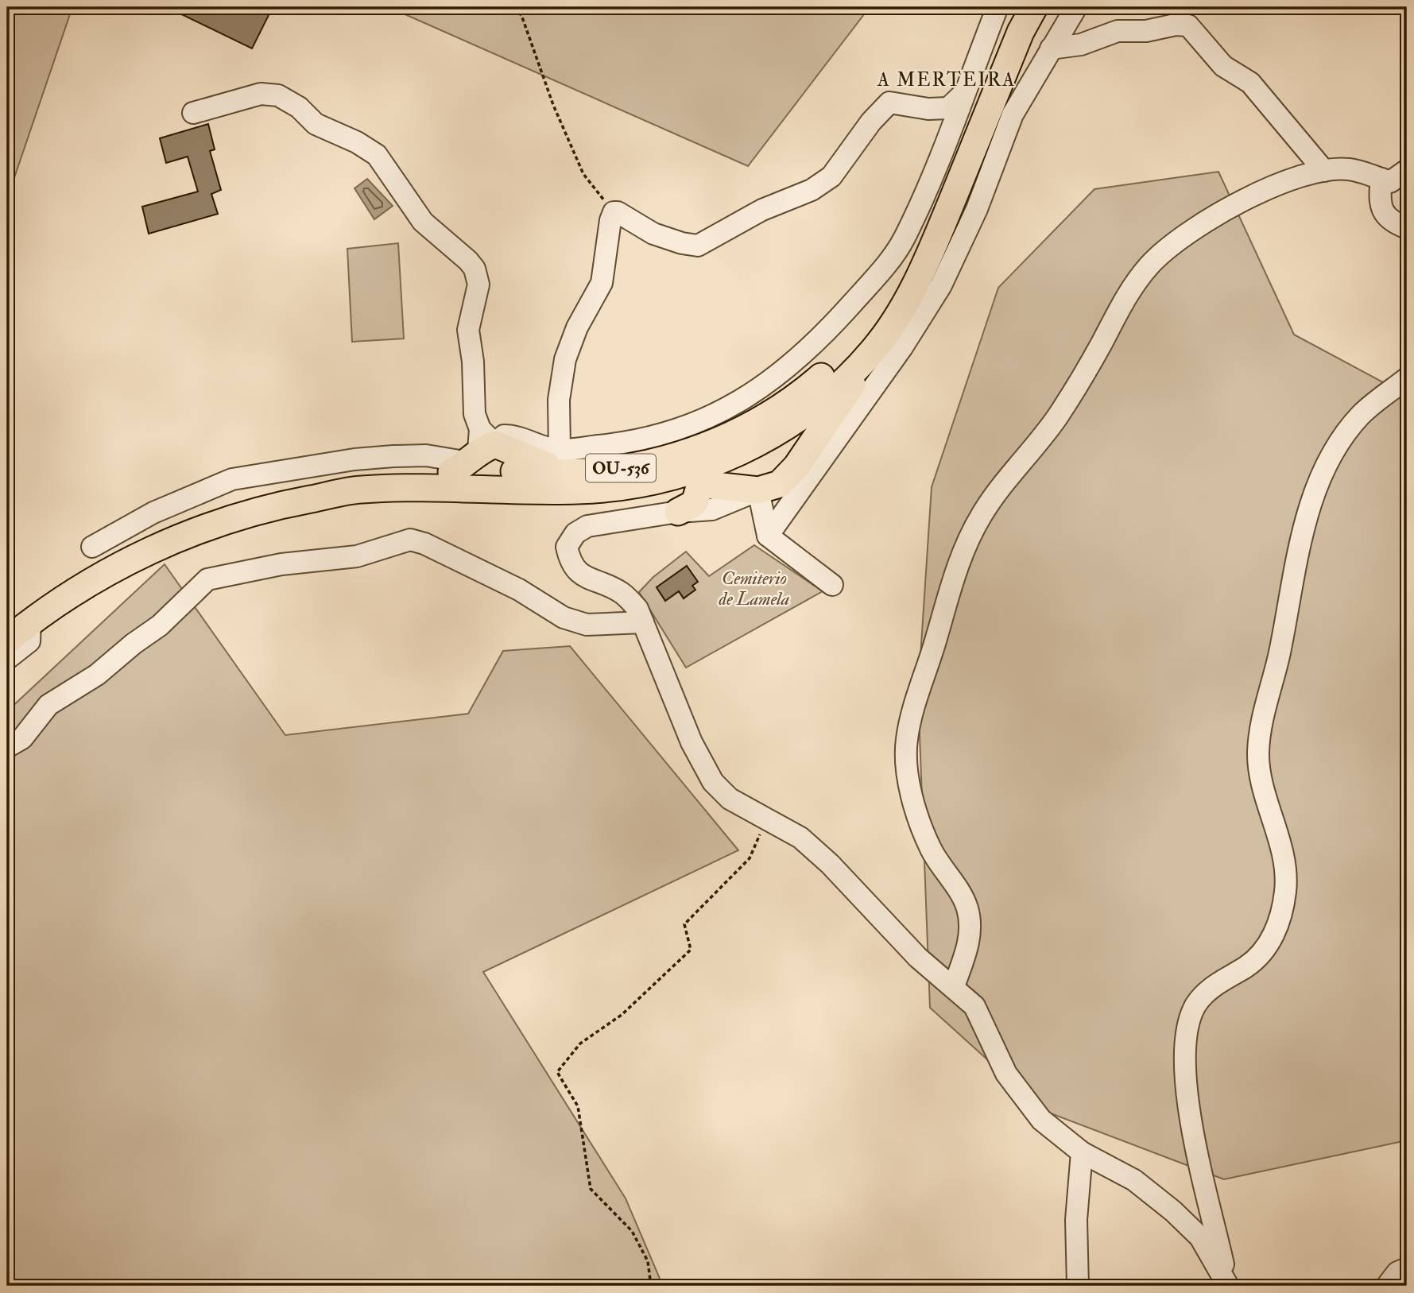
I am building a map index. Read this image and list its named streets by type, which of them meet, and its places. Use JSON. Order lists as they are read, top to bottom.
{
  "streets": {
    "main road": ["OU-536"]
  },
  "districts": ["A MERTEIRA"],
  "parks": ["Cemiterio de Lamela"]
}
